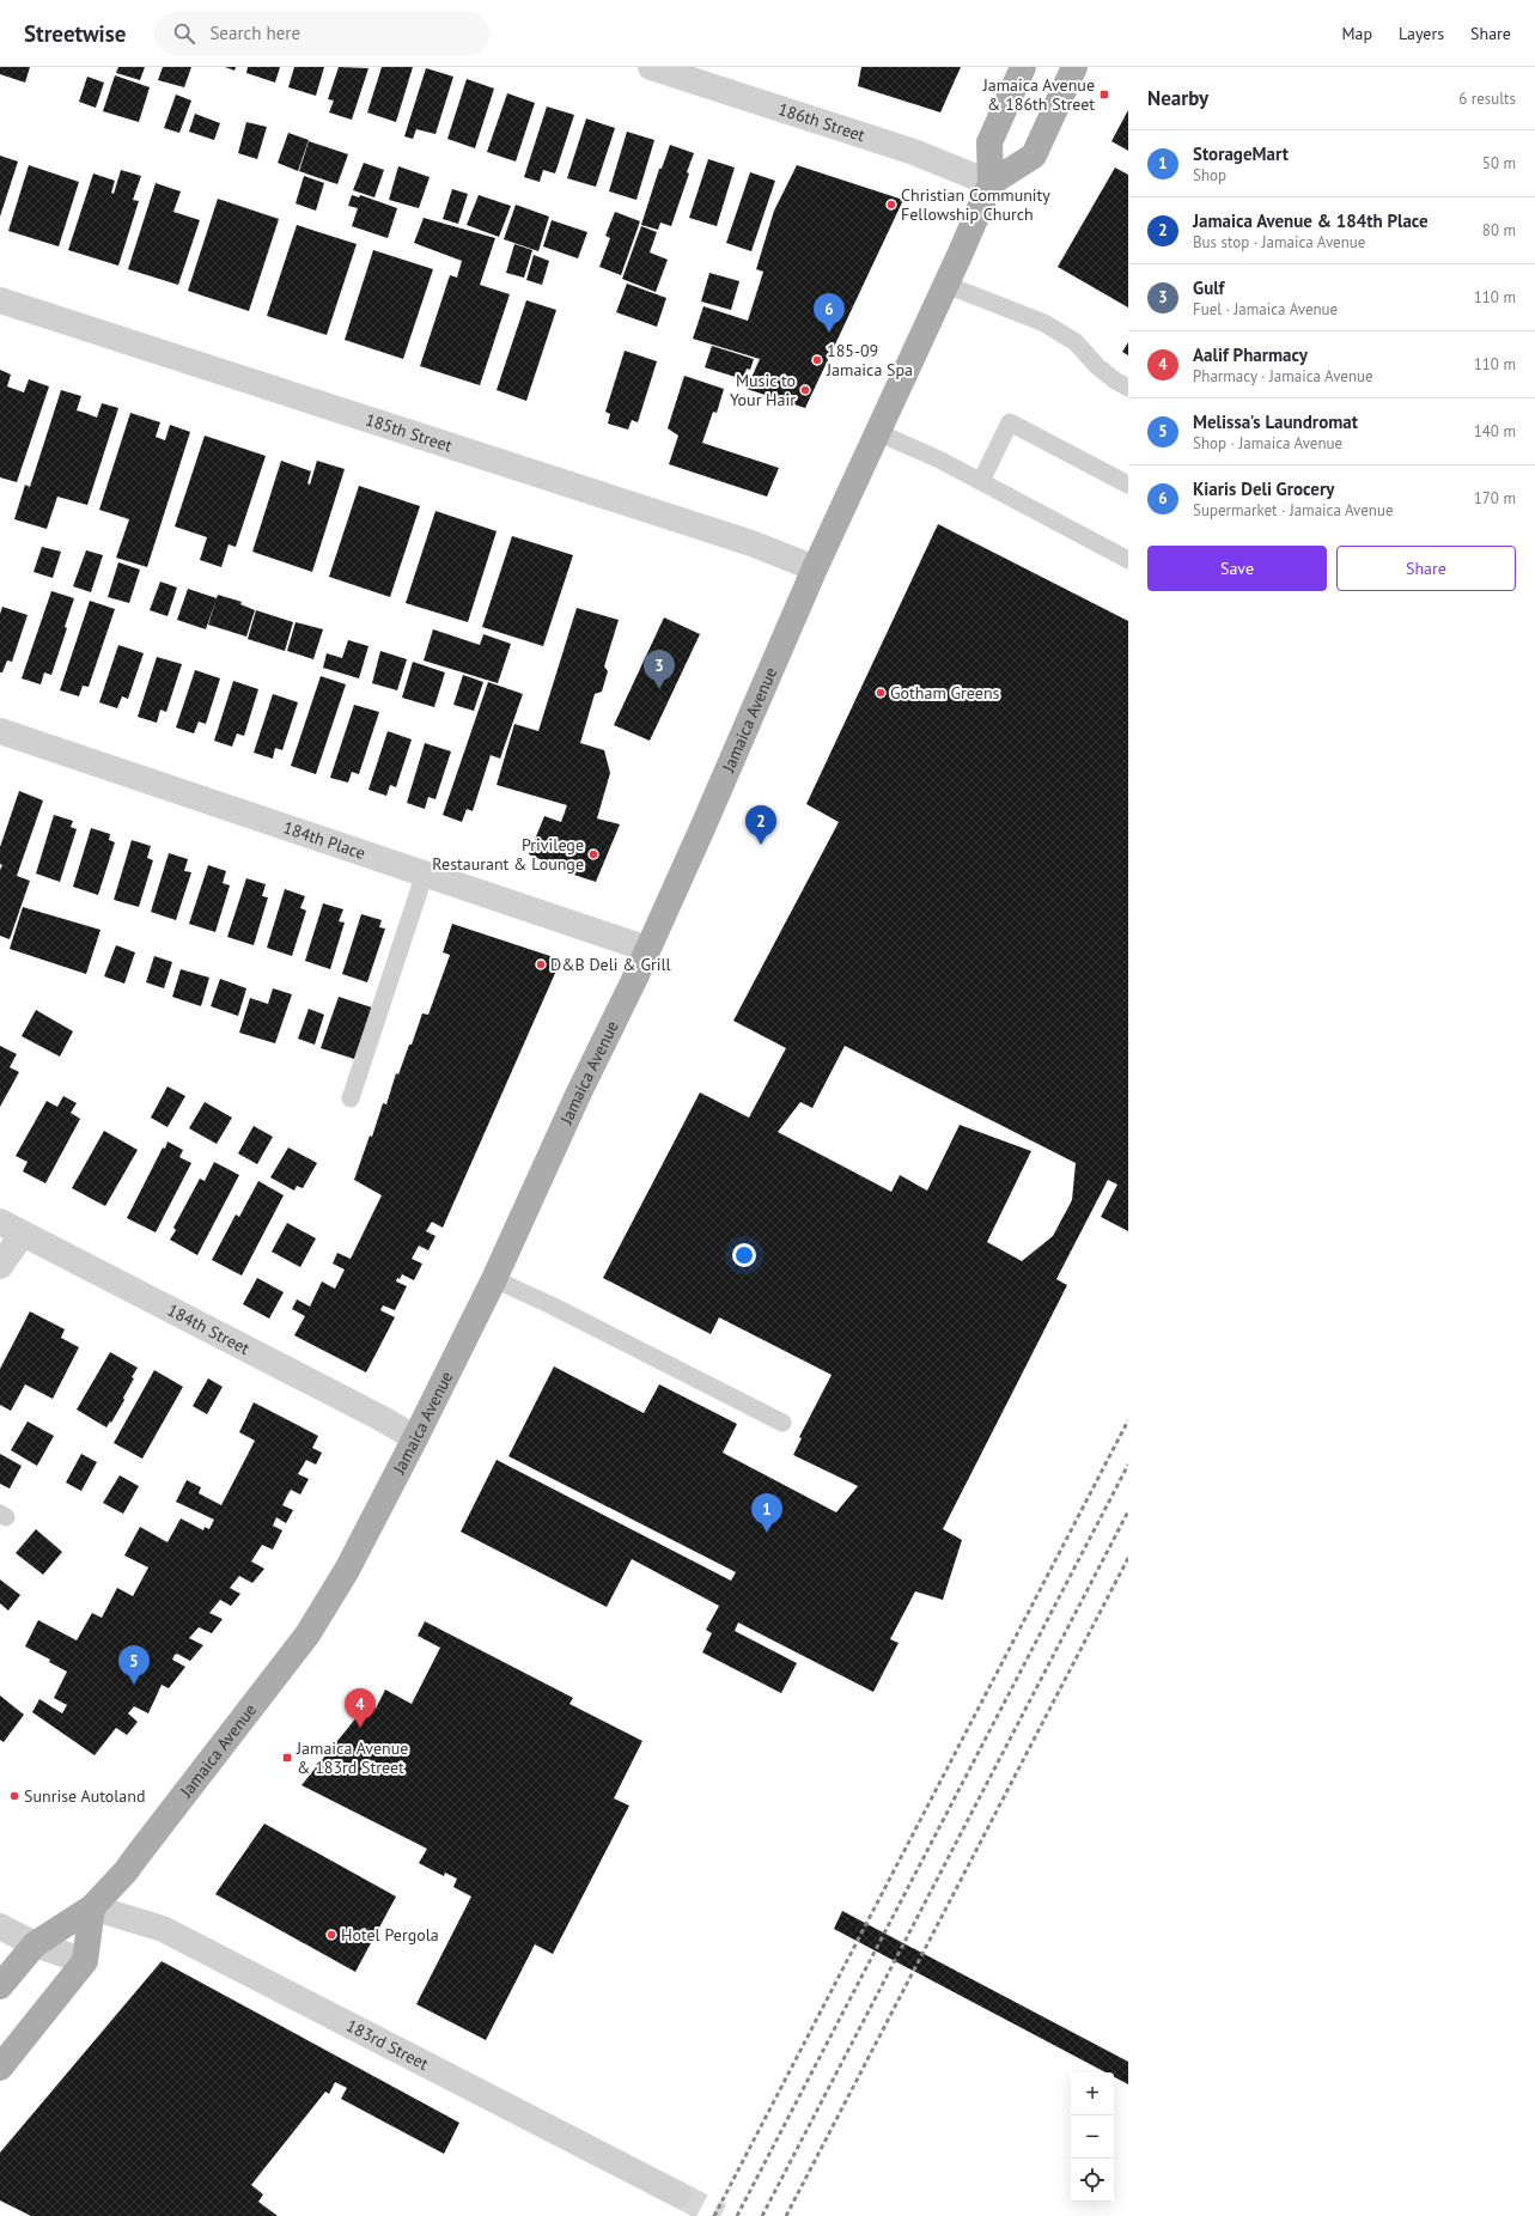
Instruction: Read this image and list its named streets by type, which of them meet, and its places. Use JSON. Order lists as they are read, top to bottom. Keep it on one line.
{"streets":{"main road":["Jamaica Avenue"],"street":["186th Street","185th Street","184th Place","184th Street","183rd Street"]},"crossings":[["186th Street","Jamaica Avenue"],["185th Street","Jamaica Avenue"],["Jamaica Avenue","184th Place"],["Jamaica Avenue","184th Street"],["Jamaica Avenue","183rd Street"]],"places":{"transit":["Jamaica Avenue & 186th Street","Jamaica Avenue & 183rd Street"],"other":["Christian Community Fellowship Church","185-09 Jamaica Spa","Music to Your Hair","Gotham Greens","Privilege Restaurant & Lounge","D&B Deli & Grill","Sunrise Autoland","Hotel Pergola"]},"page":{"header":"Streetwise","search":"Search here","nav":["Map","Layers","Share"],"heading":["Nearby","6 results"],"list":[{"mark":"1","name":"StorageMart","note":"Shop","value":"50 m"},{"mark":"2","name":"Jamaica Avenue & 184th Place","note":"Bus stop · Jamaica Avenue","value":"80 m"},{"mark":"3","name":"Gulf","note":"Fuel · Jamaica Avenue","value":"110 m"},{"mark":"4","name":"Aalif Pharmacy","note":"Pharmacy · Jamaica Avenue","value":"110 m"},{"mark":"5","name":"Melissa's Laundromat","note":"Shop · Jamaica Avenue","value":"140 m"},{"mark":"6","name":"Kiaris Deli Grocery","note":"Supermarket · Jamaica Avenue","value":"170 m"}],"pins":["6","3","2","1","5","4"],"buttons":["Save","Share"],"map_buttons":["+","−"]}}
